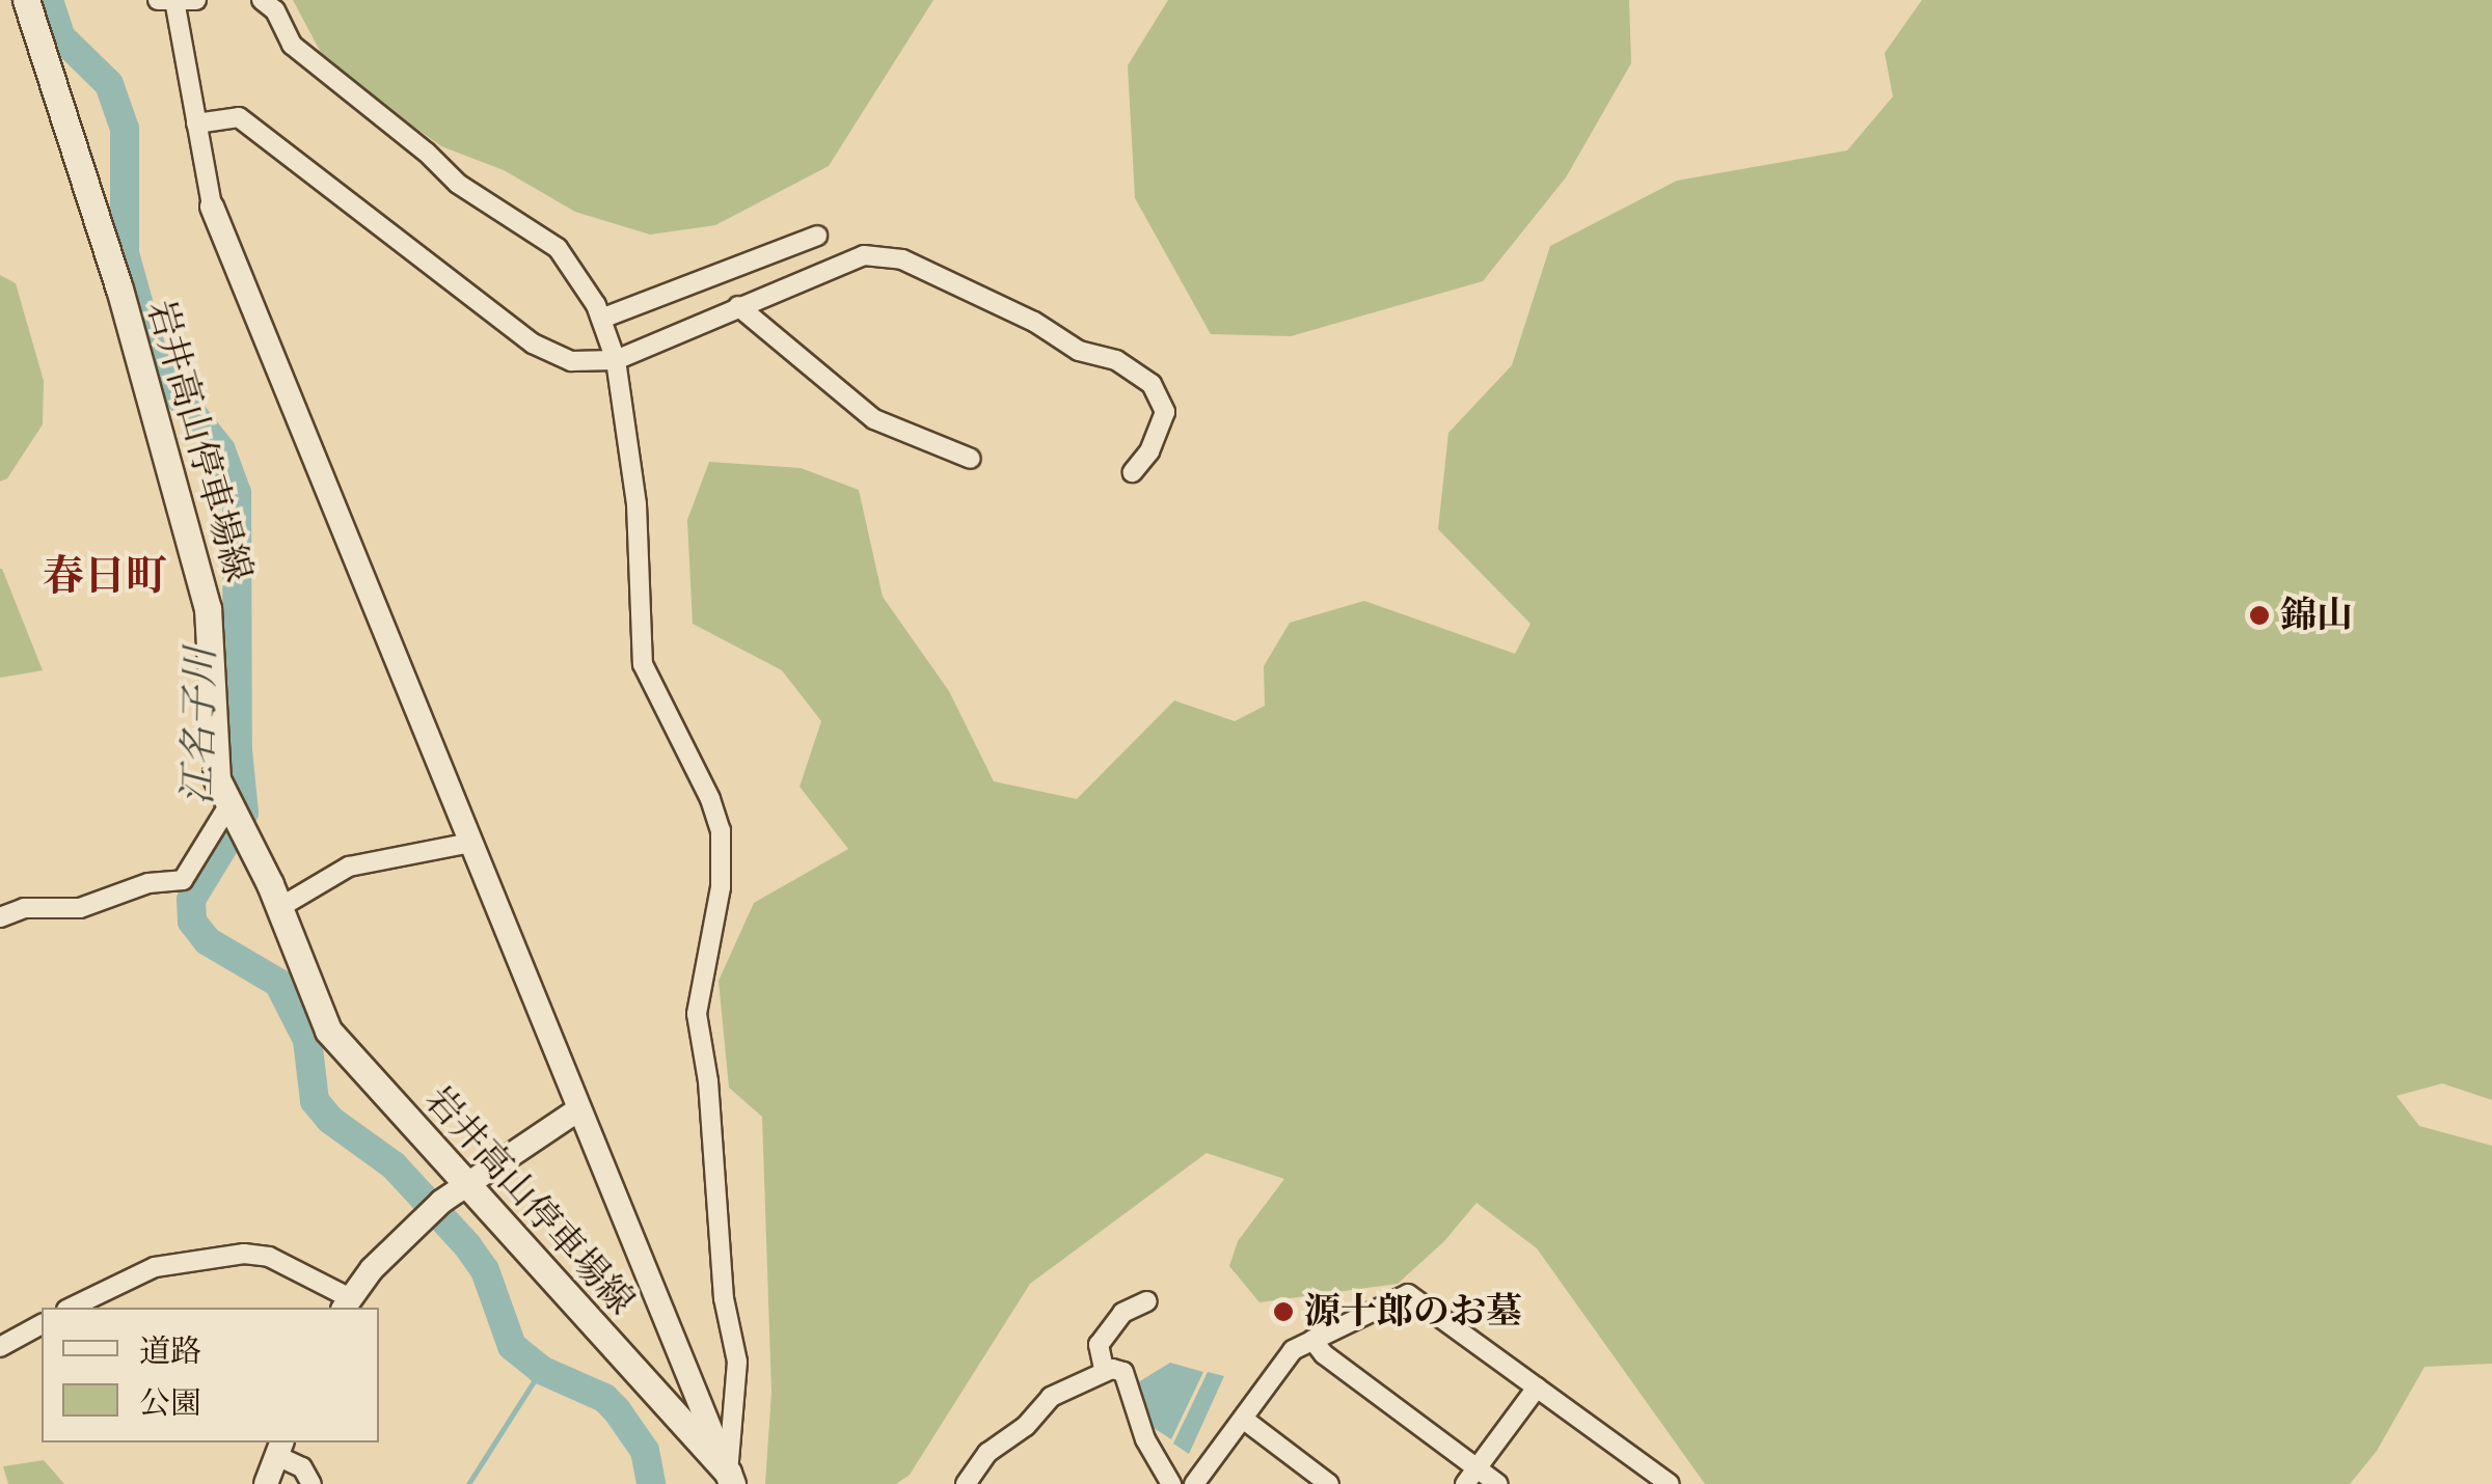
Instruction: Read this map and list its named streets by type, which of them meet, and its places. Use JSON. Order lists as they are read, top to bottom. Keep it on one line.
{"streets":{"main road":["岩井高山停車場線"]},"districts":["春日町"],"water":["江名子川"],"places":["錦山","源十郎のお墓"],"legend":["道路","公園"]}
